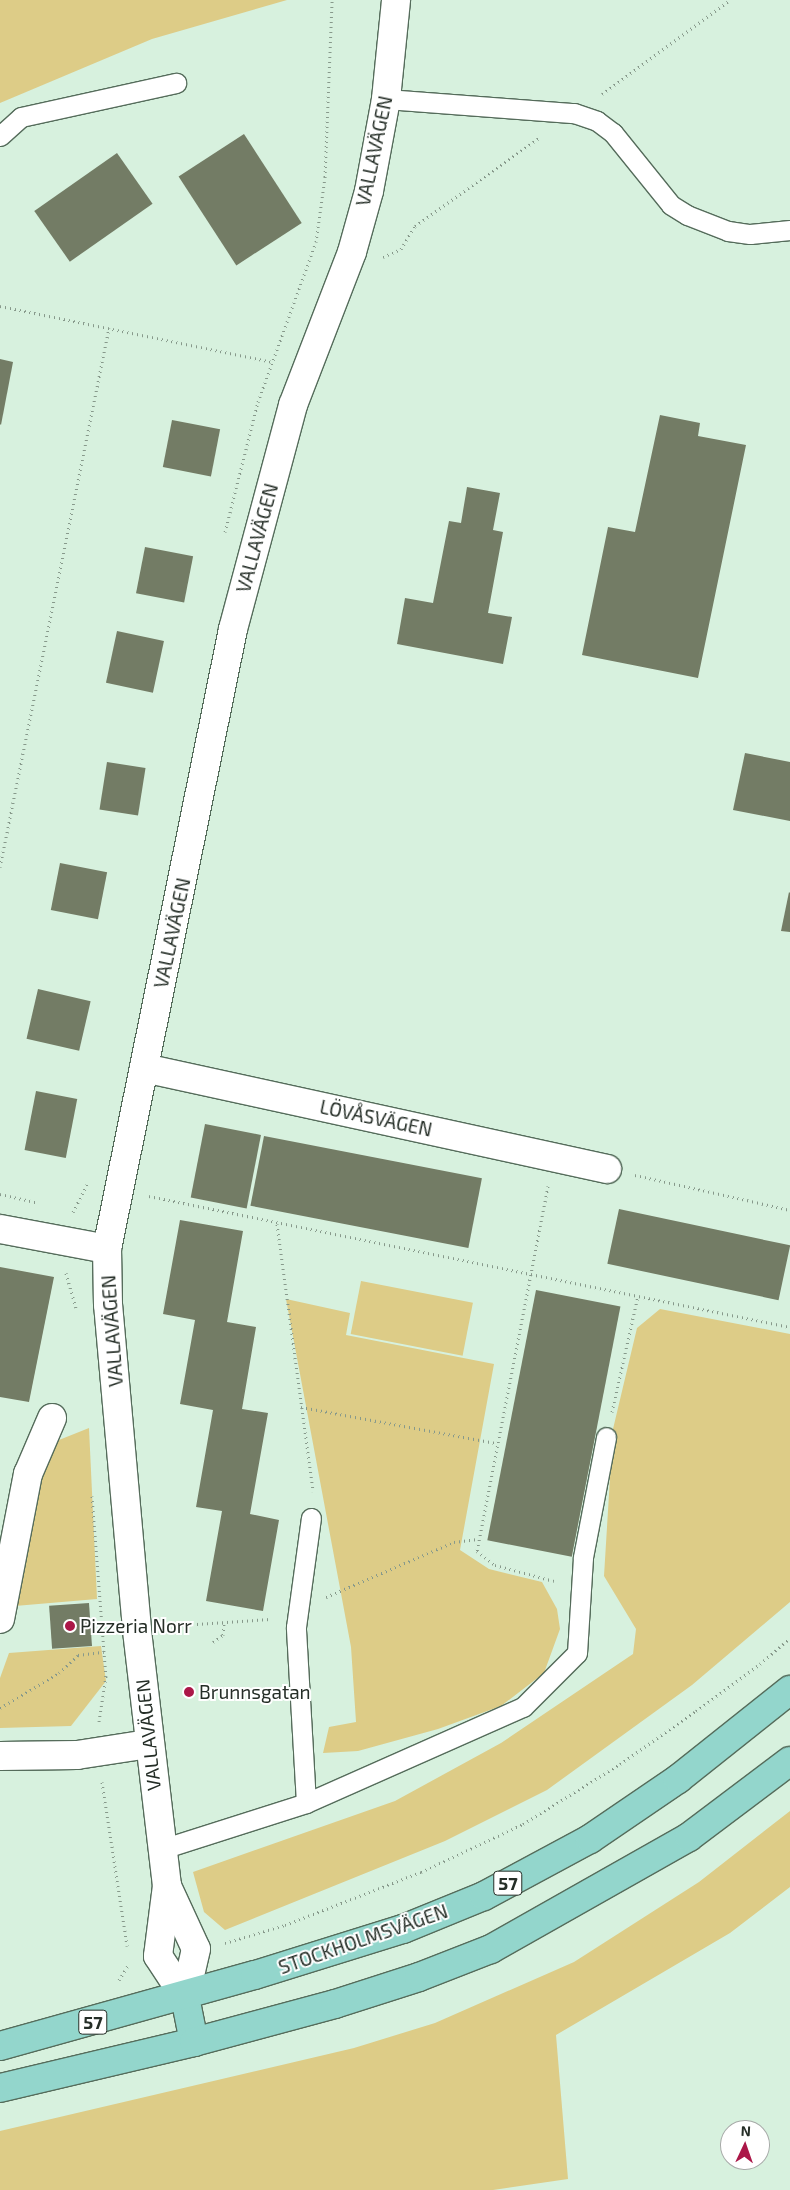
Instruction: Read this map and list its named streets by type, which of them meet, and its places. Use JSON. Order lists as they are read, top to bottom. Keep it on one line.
{"streets":{"main road":["57","STOCKHOLMSVÄGEN"],"street":["VALLAVÄGEN","LÖVÅSVÄGEN"]},"crossings":[["VALLAVÄGEN","LÖVÅSVÄGEN"],["VALLAVÄGEN","STOCKHOLMSVÄGEN"]],"places":["Pizzeria Norr","Brunnsgatan"],"north":"top"}
